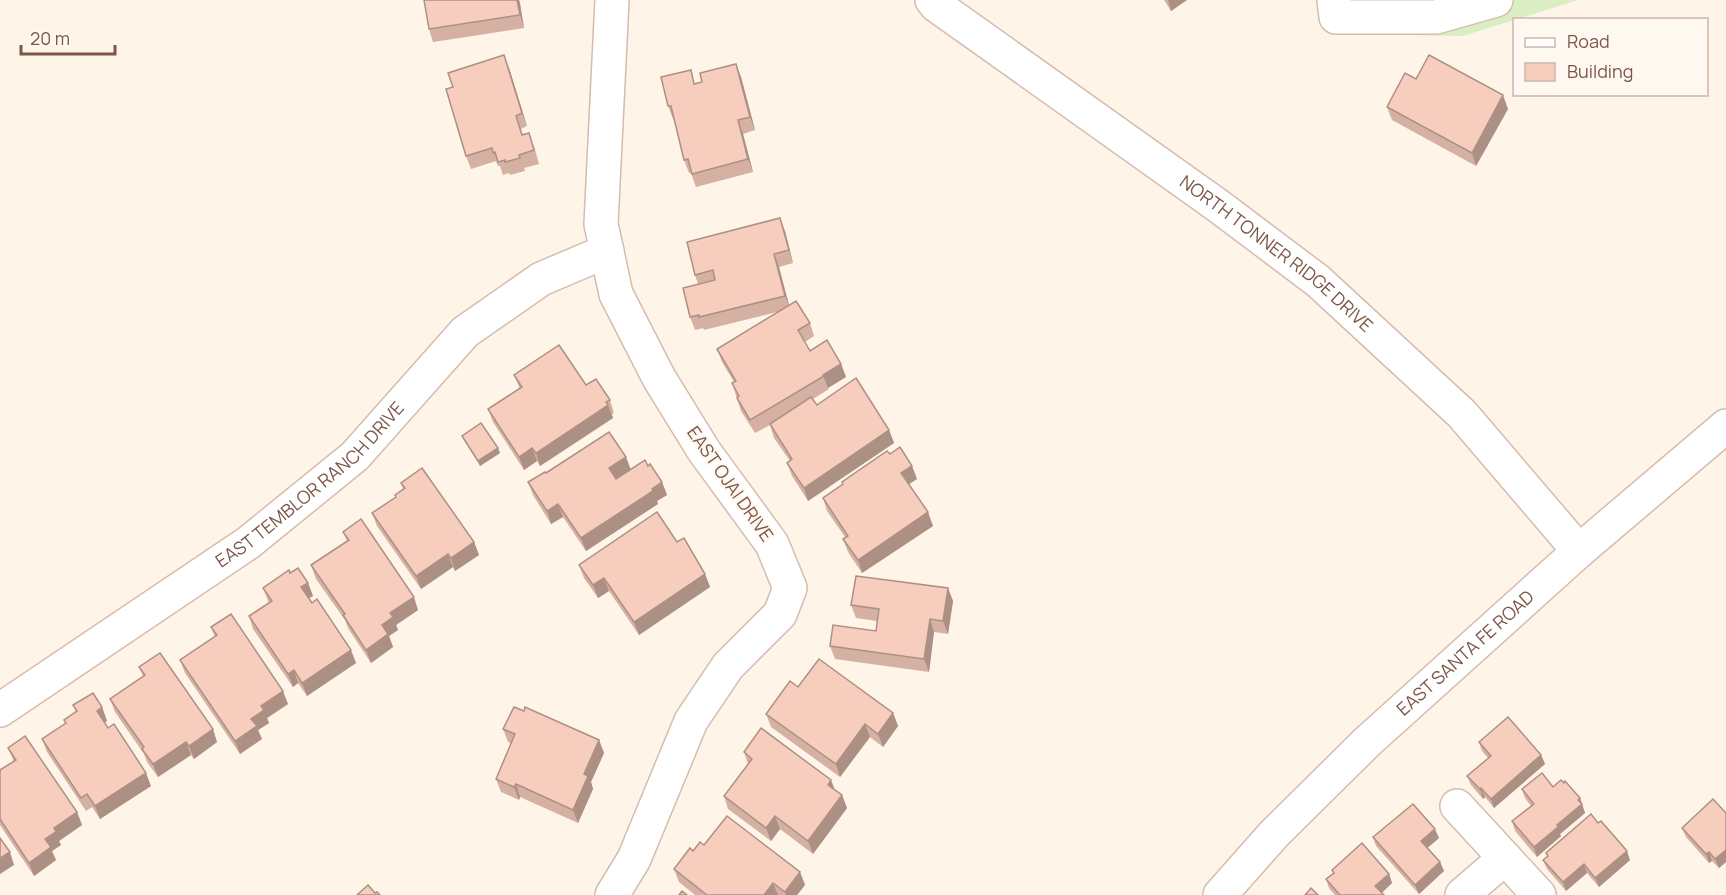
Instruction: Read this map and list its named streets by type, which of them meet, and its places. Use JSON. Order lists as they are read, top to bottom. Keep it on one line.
{"streets":{"street":["NORTH TONNER RIDGE DRIVE","EAST TEMBLOR RANCH DRIVE","EAST OJAI DRIVE","EAST SANTA FE ROAD"]},"crossings":[["NORTH TONNER RIDGE DRIVE","EAST SANTA FE ROAD"],["EAST TEMBLOR RANCH DRIVE","EAST OJAI DRIVE"]],"legend":["Road","Building"],"scale_bar":"20 m"}
